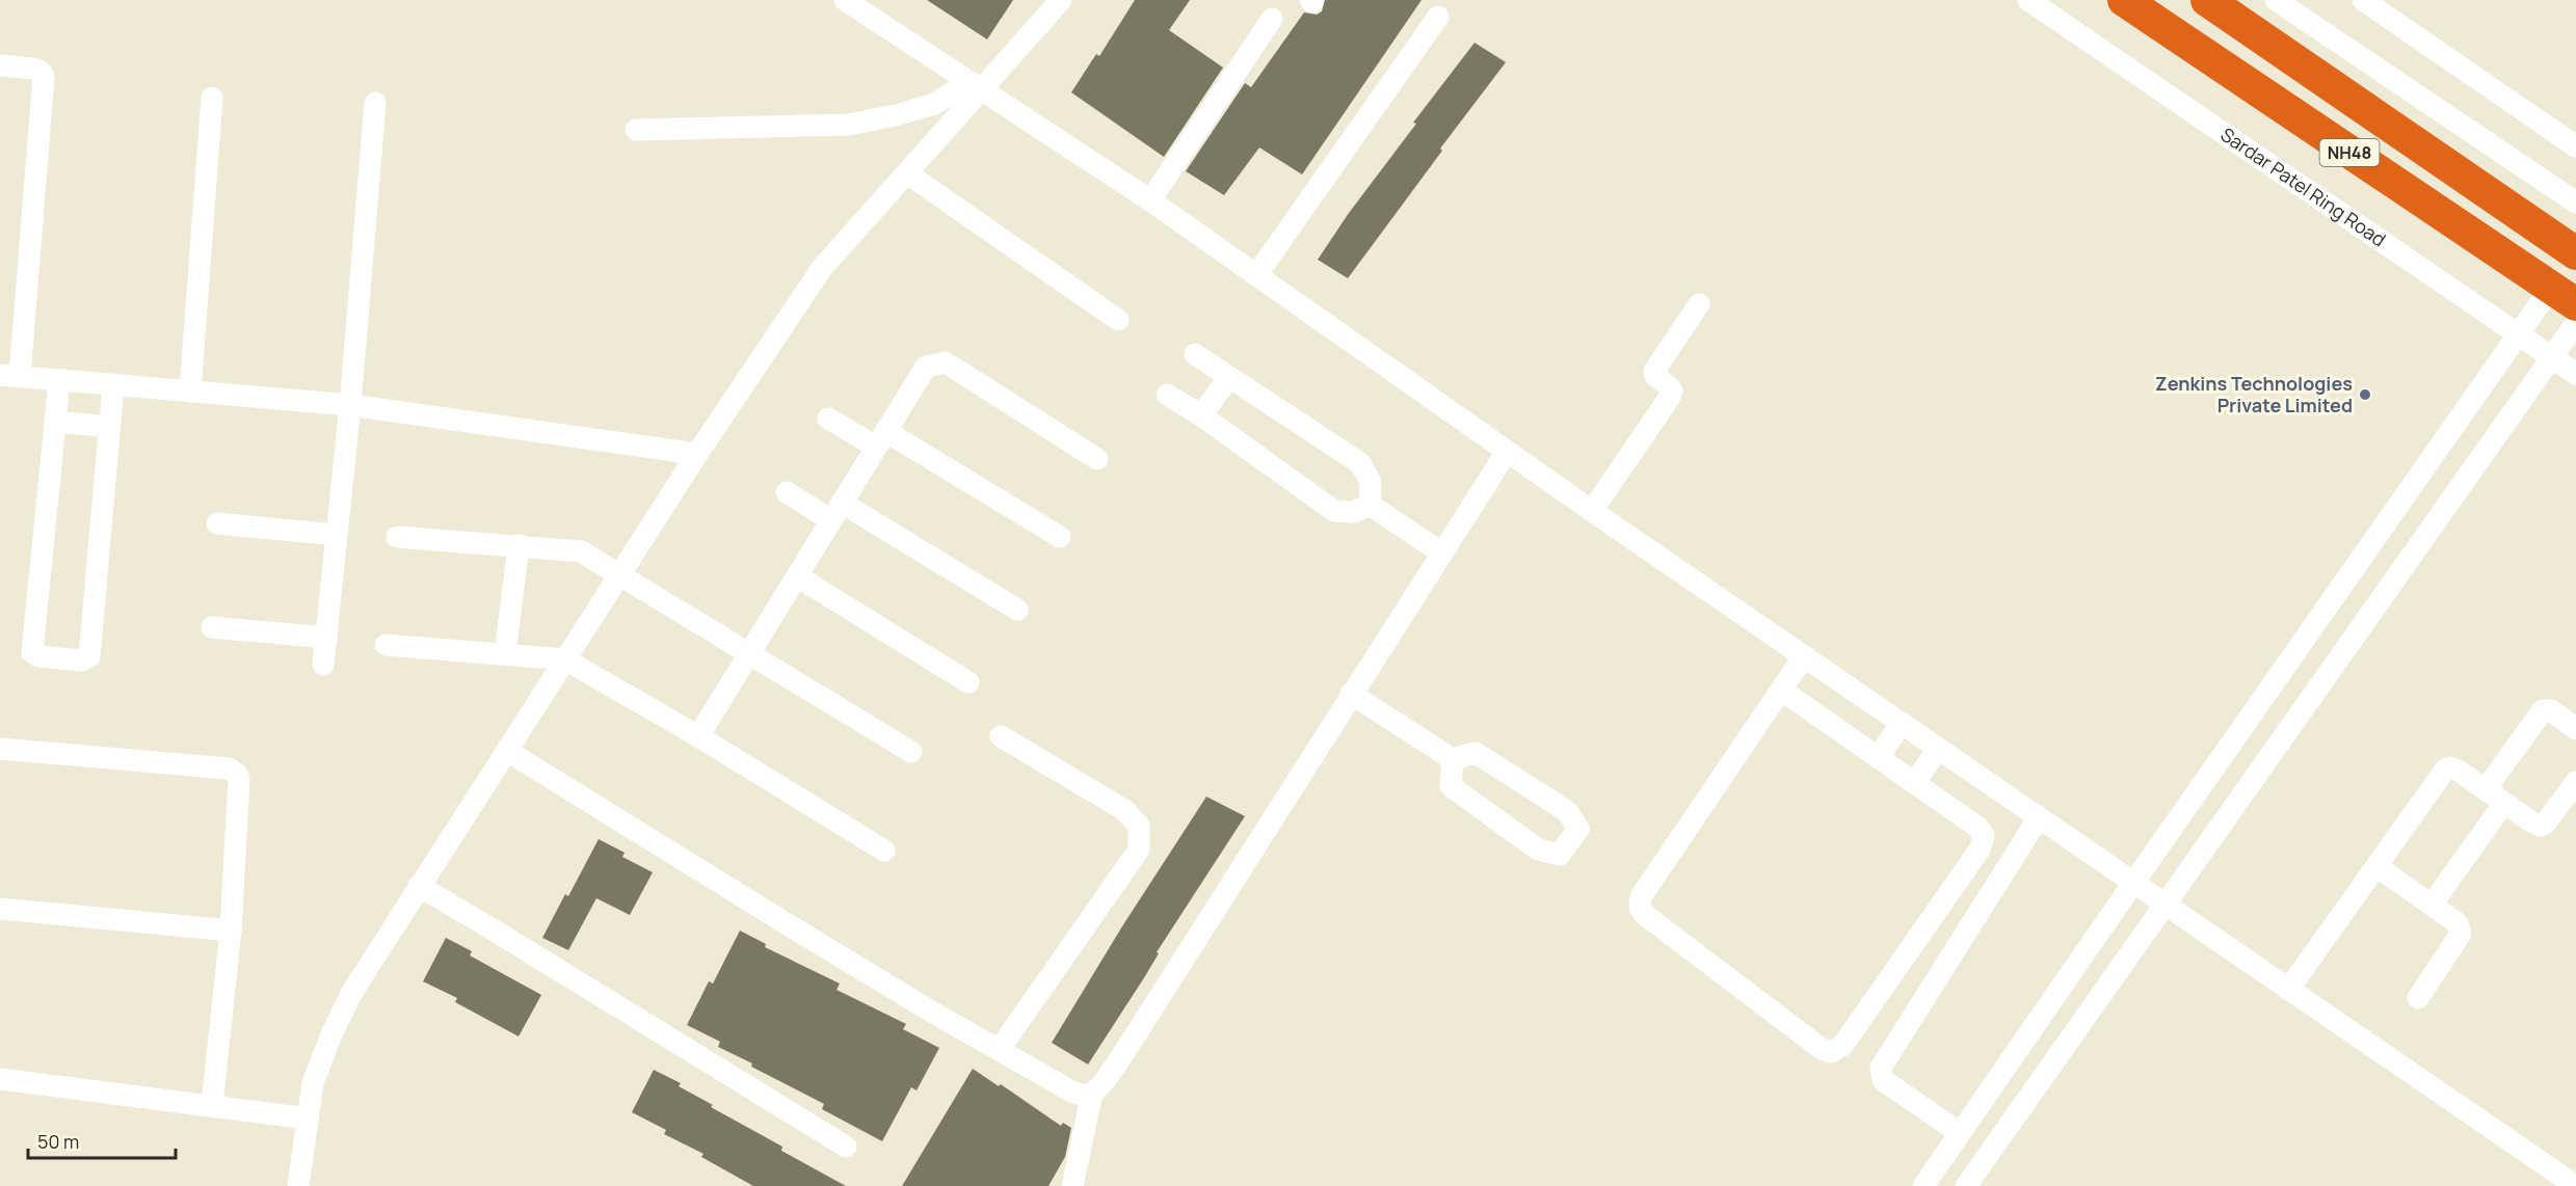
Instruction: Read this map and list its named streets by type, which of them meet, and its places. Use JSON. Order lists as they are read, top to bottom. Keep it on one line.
{"streets":{"highway":["NH48"],"street":["Sardar Patel Ring Road"]},"places":["Zenkins Technologies Private Limited"],"scale_bar":"50 m"}
